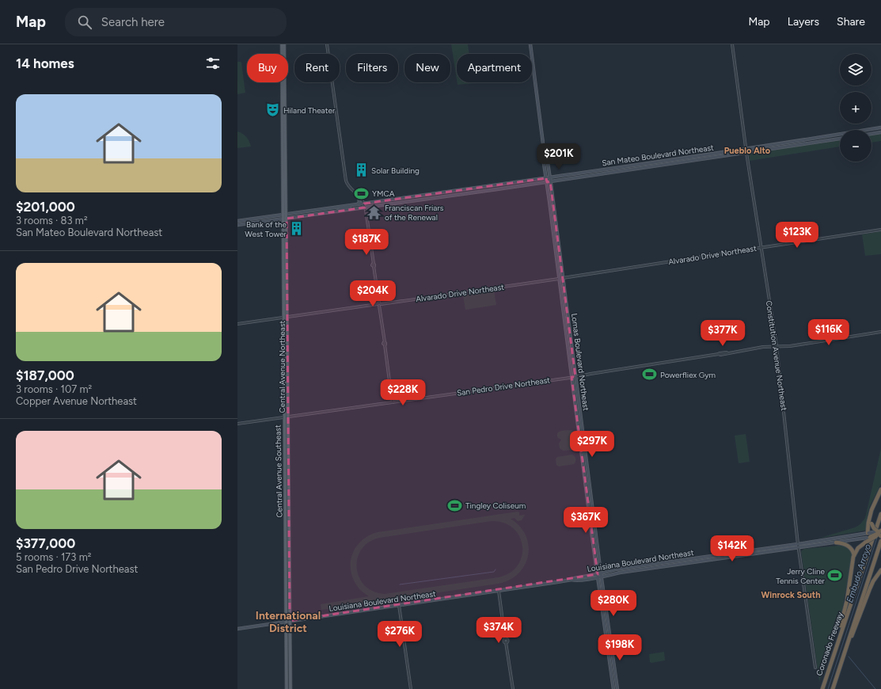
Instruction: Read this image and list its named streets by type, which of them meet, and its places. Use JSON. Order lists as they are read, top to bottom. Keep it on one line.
{"streets":{"highway":["Coronado Freeway"],"main road":["San Mateo Boulevard Northeast","Lomas Boulevard Northeast","Central Avenue Northeast","Central Avenue Southeast","Louisiana Boulevard Northeast"],"street":["Alvarado Drive Northeast","Constitution Avenue Northeast","San Pedro Drive Northeast"]},"crossings":[["San Mateo Boulevard Northeast","Constitution Avenue Northeast"],["San Mateo Boulevard Northeast","Lomas Boulevard Northeast"],["San Mateo Boulevard Northeast","Central Avenue Northeast"],["San Mateo Boulevard Northeast","Central Avenue Southeast"],["Alvarado Drive Northeast","Constitution Avenue Northeast"],["Alvarado Drive Northeast","Lomas Boulevard Northeast"],["Alvarado Drive Northeast","Central Avenue Northeast"],["Alvarado Drive Northeast","Central Avenue Southeast"],["Constitution Avenue Northeast","San Pedro Drive Northeast"],["Constitution Avenue Northeast","Louisiana Boulevard Northeast"],["Lomas Boulevard Northeast","San Pedro Drive Northeast"],["Lomas Boulevard Northeast","Louisiana Boulevard Northeast"],["Central Avenue Northeast","San Pedro Drive Northeast"],["Central Avenue Northeast","Central Avenue Southeast"],["Central Avenue Northeast","Louisiana Boulevard Northeast"],["San Pedro Drive Northeast","Central Avenue Southeast"],["Central Avenue Southeast","Louisiana Boulevard Northeast"]],"districts":["Pueblo Alto","Winrock South","International District"],"water":["Embudo Arroyo"],"places":{"theatre":["Hiland Theater"],"building":["Solar Building","Bank of the West Tower"],"sports":["YMCA","Powerfliex Gym","Tingley Coliseum","Jerry Cline Tennis Center"],"temple":["Franciscan Friars of the Renewal"]},"page":{"header":"Map","search":"Search here","nav":["Map","Layers","Share"],"heading":"14 homes","map_buttons":["+","−"],"chip":["Buy","Rent","Filters","New","Apartment"],"list":[{"name":"$201,000","note":"3 rooms · 83 m² · San Mateo Boulevard Northeast"},{"name":"$187,000","note":"3 rooms · 107 m² · Copper Avenue Northeast"},{"name":"$377,000","note":"5 rooms · 173 m² · San Pedro Drive Northeast"}],"price":["$201K","$123K","$187K","$204K","$116K","$377K","$228K","$297K","$367K","$142K","$280K","$374K","$276K","$198K"]}}
